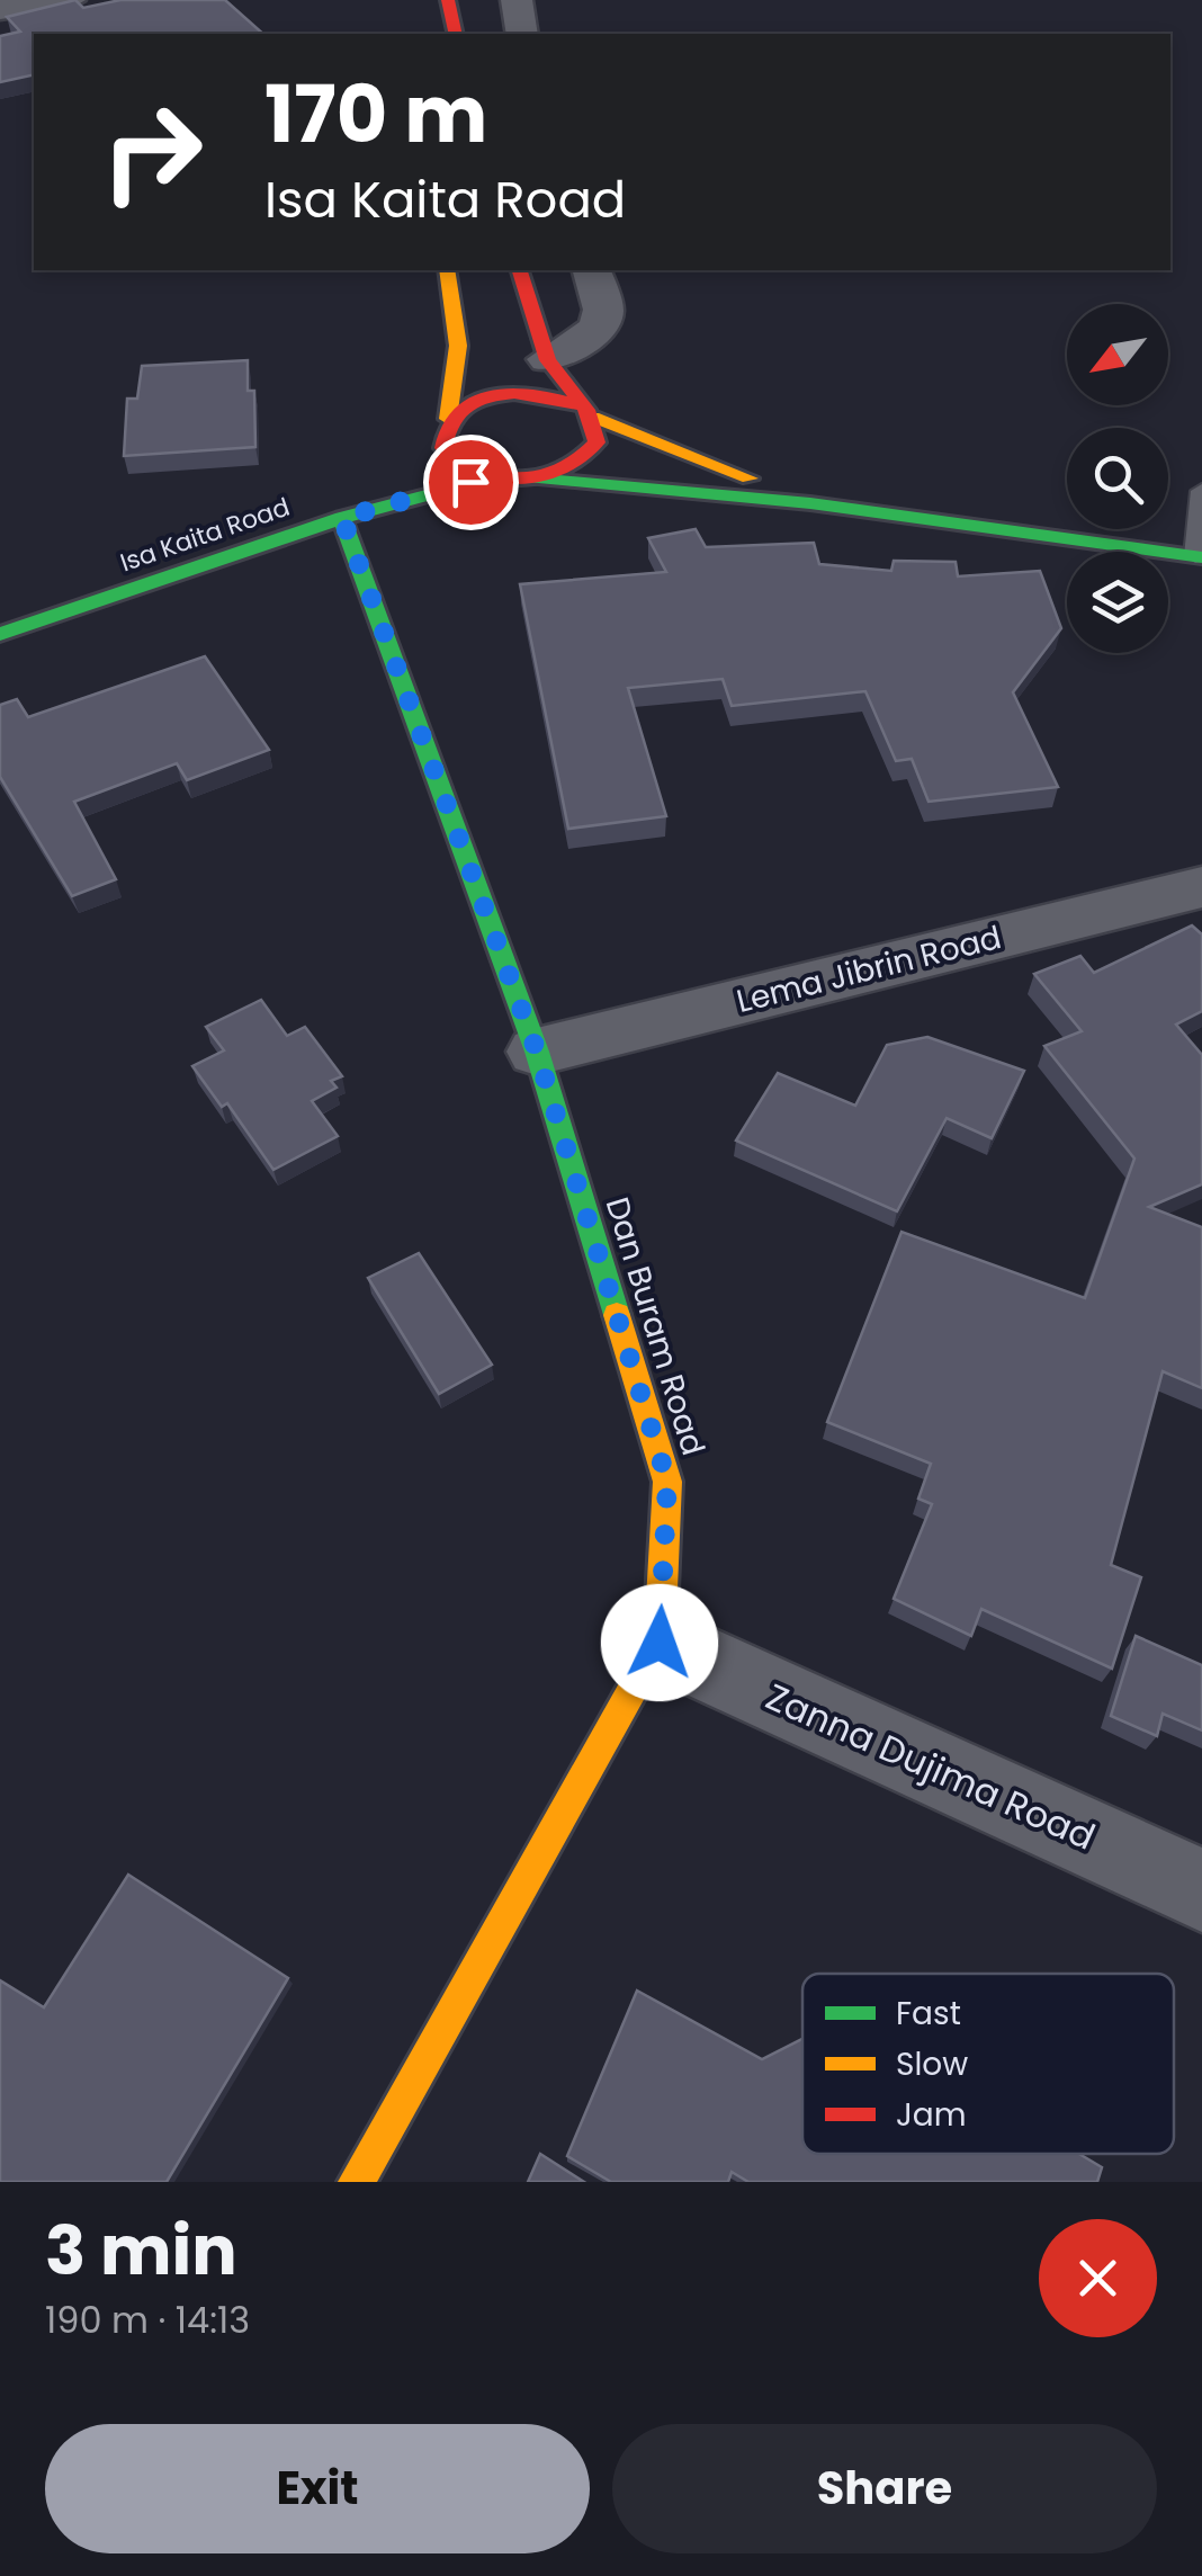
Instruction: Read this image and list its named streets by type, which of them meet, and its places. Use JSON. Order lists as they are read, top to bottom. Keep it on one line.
{"streets":{"street":["Isa Kaita Road","Lema Jibrin Road","Dan Buram Road","Zanna Dujima Road"]},"crossings":[["Isa Kaita Road","Dan Buram Road"],["Lema Jibrin Road","Dan Buram Road"],["Dan Buram Road","Zanna Dujima Road"]],"legend":["Fast","Slow","Jam"],"north":"bottom left","page":{"turn":["170 m","Isa Kaita Road"],"heading":["3 min","190 m · 14:13"],"buttons":["Exit","Share"]}}
